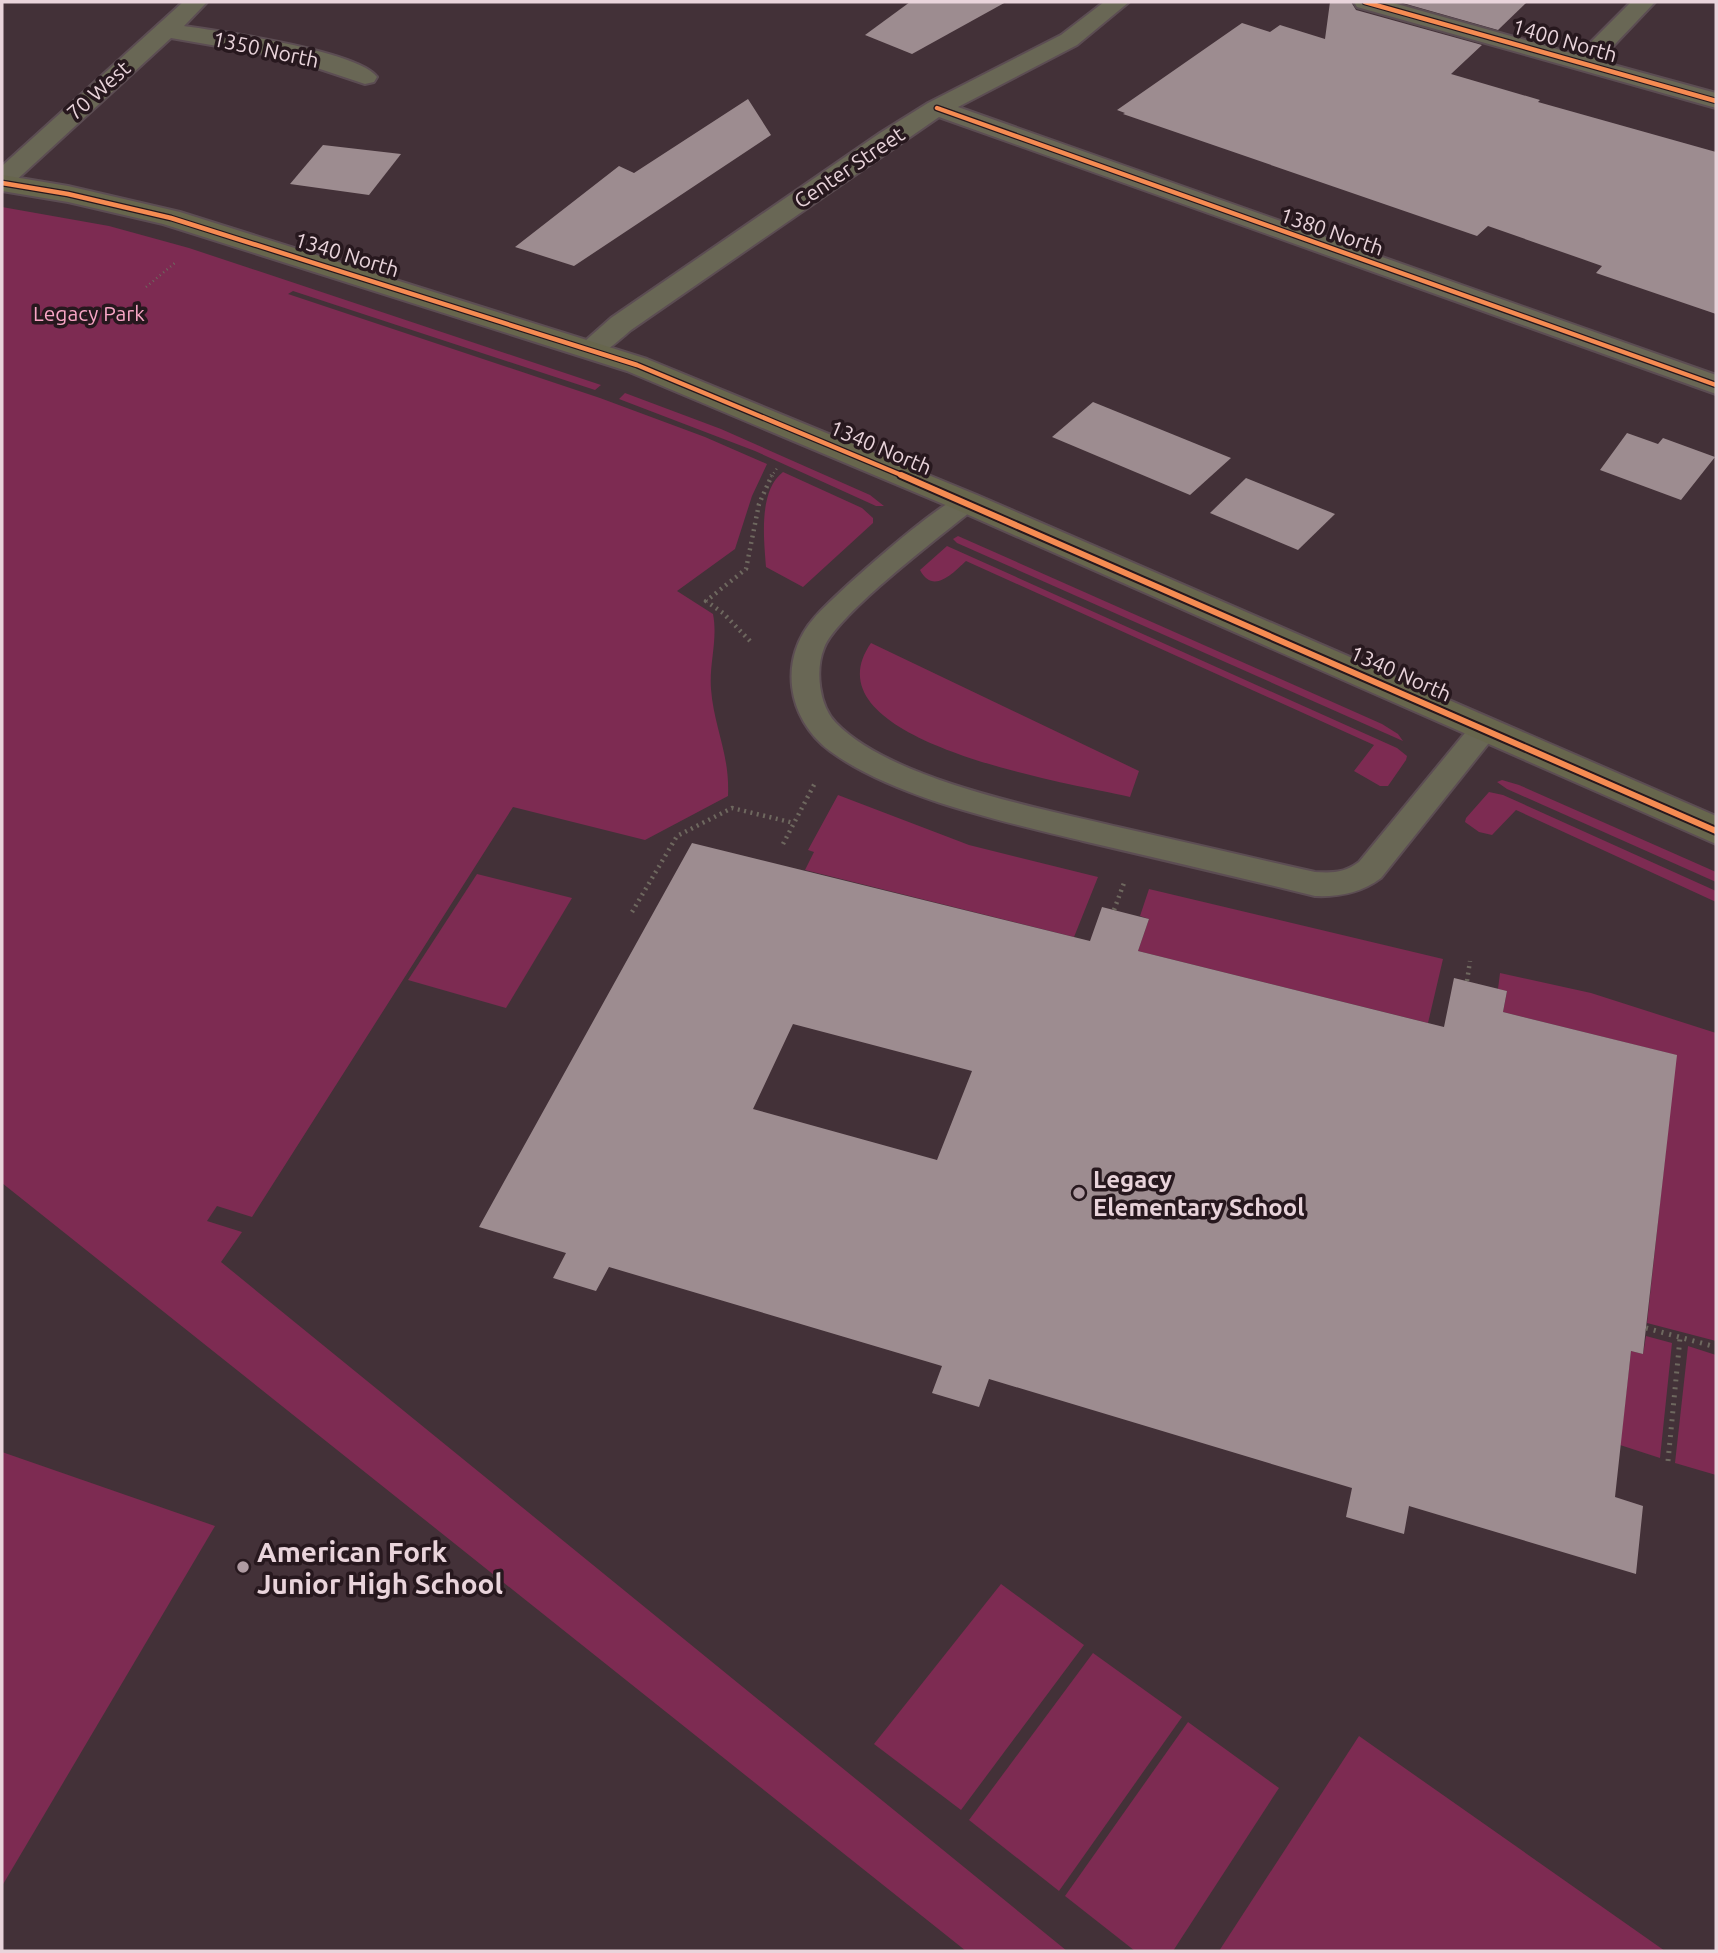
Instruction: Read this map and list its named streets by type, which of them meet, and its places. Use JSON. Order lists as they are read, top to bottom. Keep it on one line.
{"streets":{"street":["1400 North","1350 North","70 West","Center Street","1380 North","1340 North"]},"crossings":[["1350 North","70 West"],["70 West","1340 North"],["Center Street","1380 North"],["Center Street","1340 North"]],"parks":["Legacy Park"],"places":["Legacy Elementary School","American Fork Junior High School"]}
